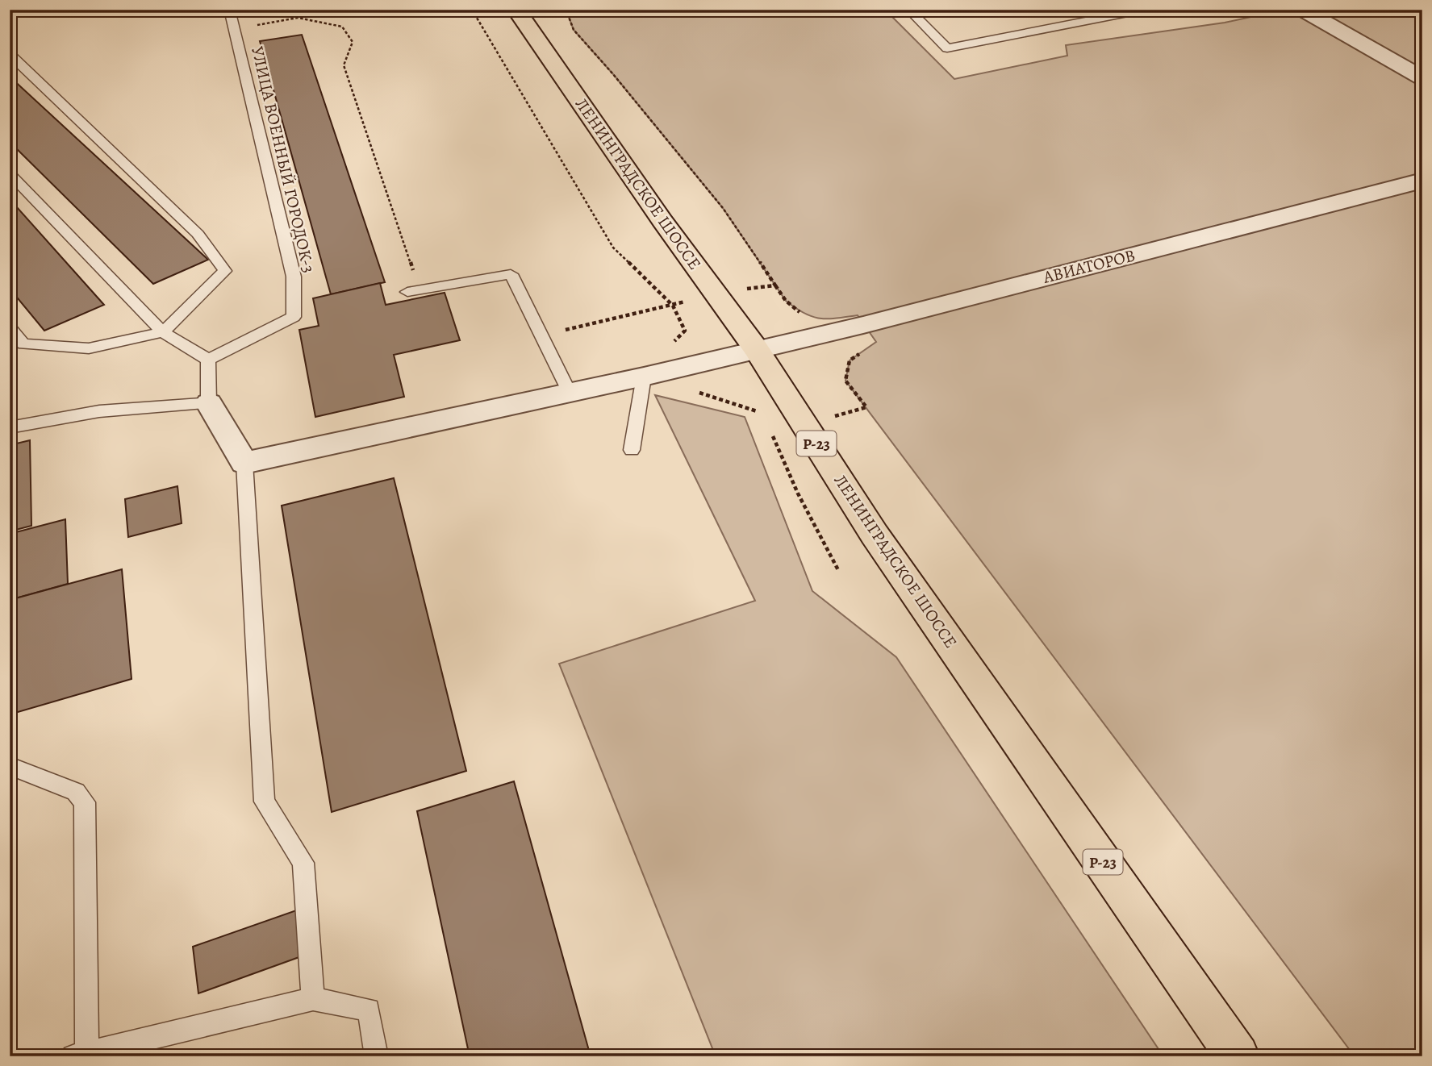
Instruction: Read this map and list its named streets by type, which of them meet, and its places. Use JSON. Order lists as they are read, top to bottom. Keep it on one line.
{"streets":{"highway":["ЛЕНИНГРАДСКОЕ ШОССЕ","Р-23"],"street":["АВИАТОРОВ"],"lane":["УЛИЦА ВОЕННЫЙ ГОРОДОК-3"]},"crossings":[["ЛЕНИНГРАДСКОЕ ШОССЕ","АВИАТОРОВ"]]}
